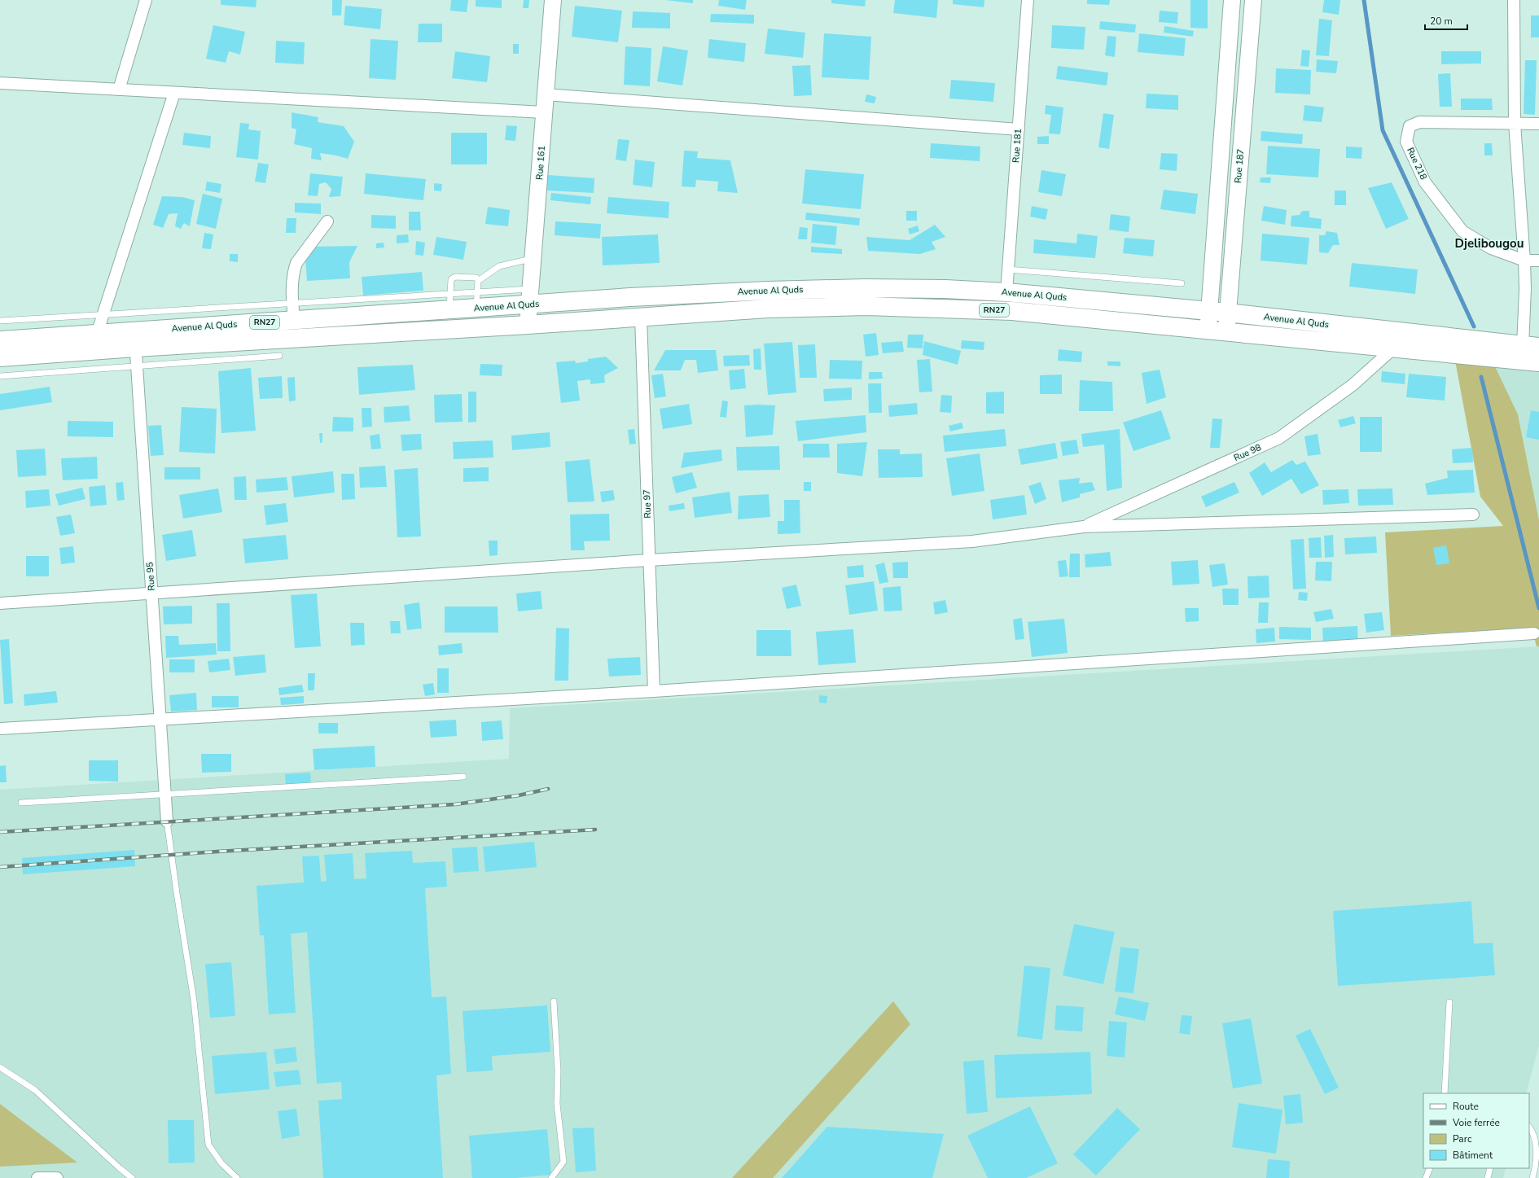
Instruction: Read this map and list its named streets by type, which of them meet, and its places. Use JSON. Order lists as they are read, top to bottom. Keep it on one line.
{"streets":{"main road":["Avenue Al Quds","RN27"],"street":["Rue 181","Rue 161","Rue 218","Rue 187","Rue 98","Rue 97","Rue 95"]},"crossings":[["Rue 181","Avenue Al Quds"],["Rue 161","Avenue Al Quds"],["Rue 187","Avenue Al Quds"],["Avenue Al Quds","Rue 98"],["Avenue Al Quds","Rue 97"],["Avenue Al Quds","Rue 95"]],"districts":["Djelibougou"],"legend":["Route","Voie ferrée","Parc","Bâtiment"],"scale_bar":"20 m"}
